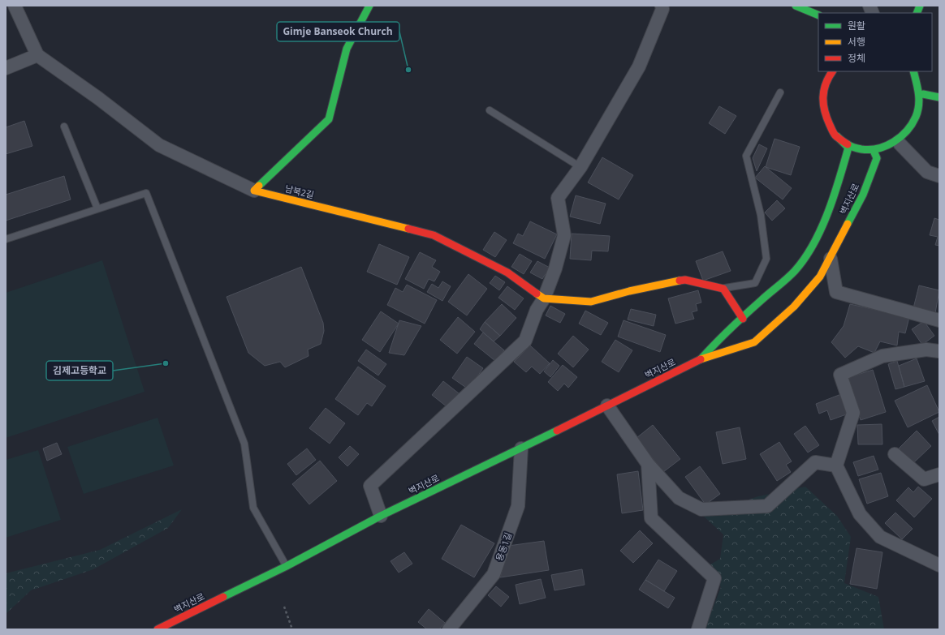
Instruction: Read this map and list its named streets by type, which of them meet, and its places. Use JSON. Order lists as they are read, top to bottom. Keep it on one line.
{"streets":{"street":["남북2길","벽지산로","용동1길"]},"crossings":[["벽지산로","용동1길"]],"places":["Gimje Banseok Church","김제고등학교"],"legend":["원활","서행","정체"]}
